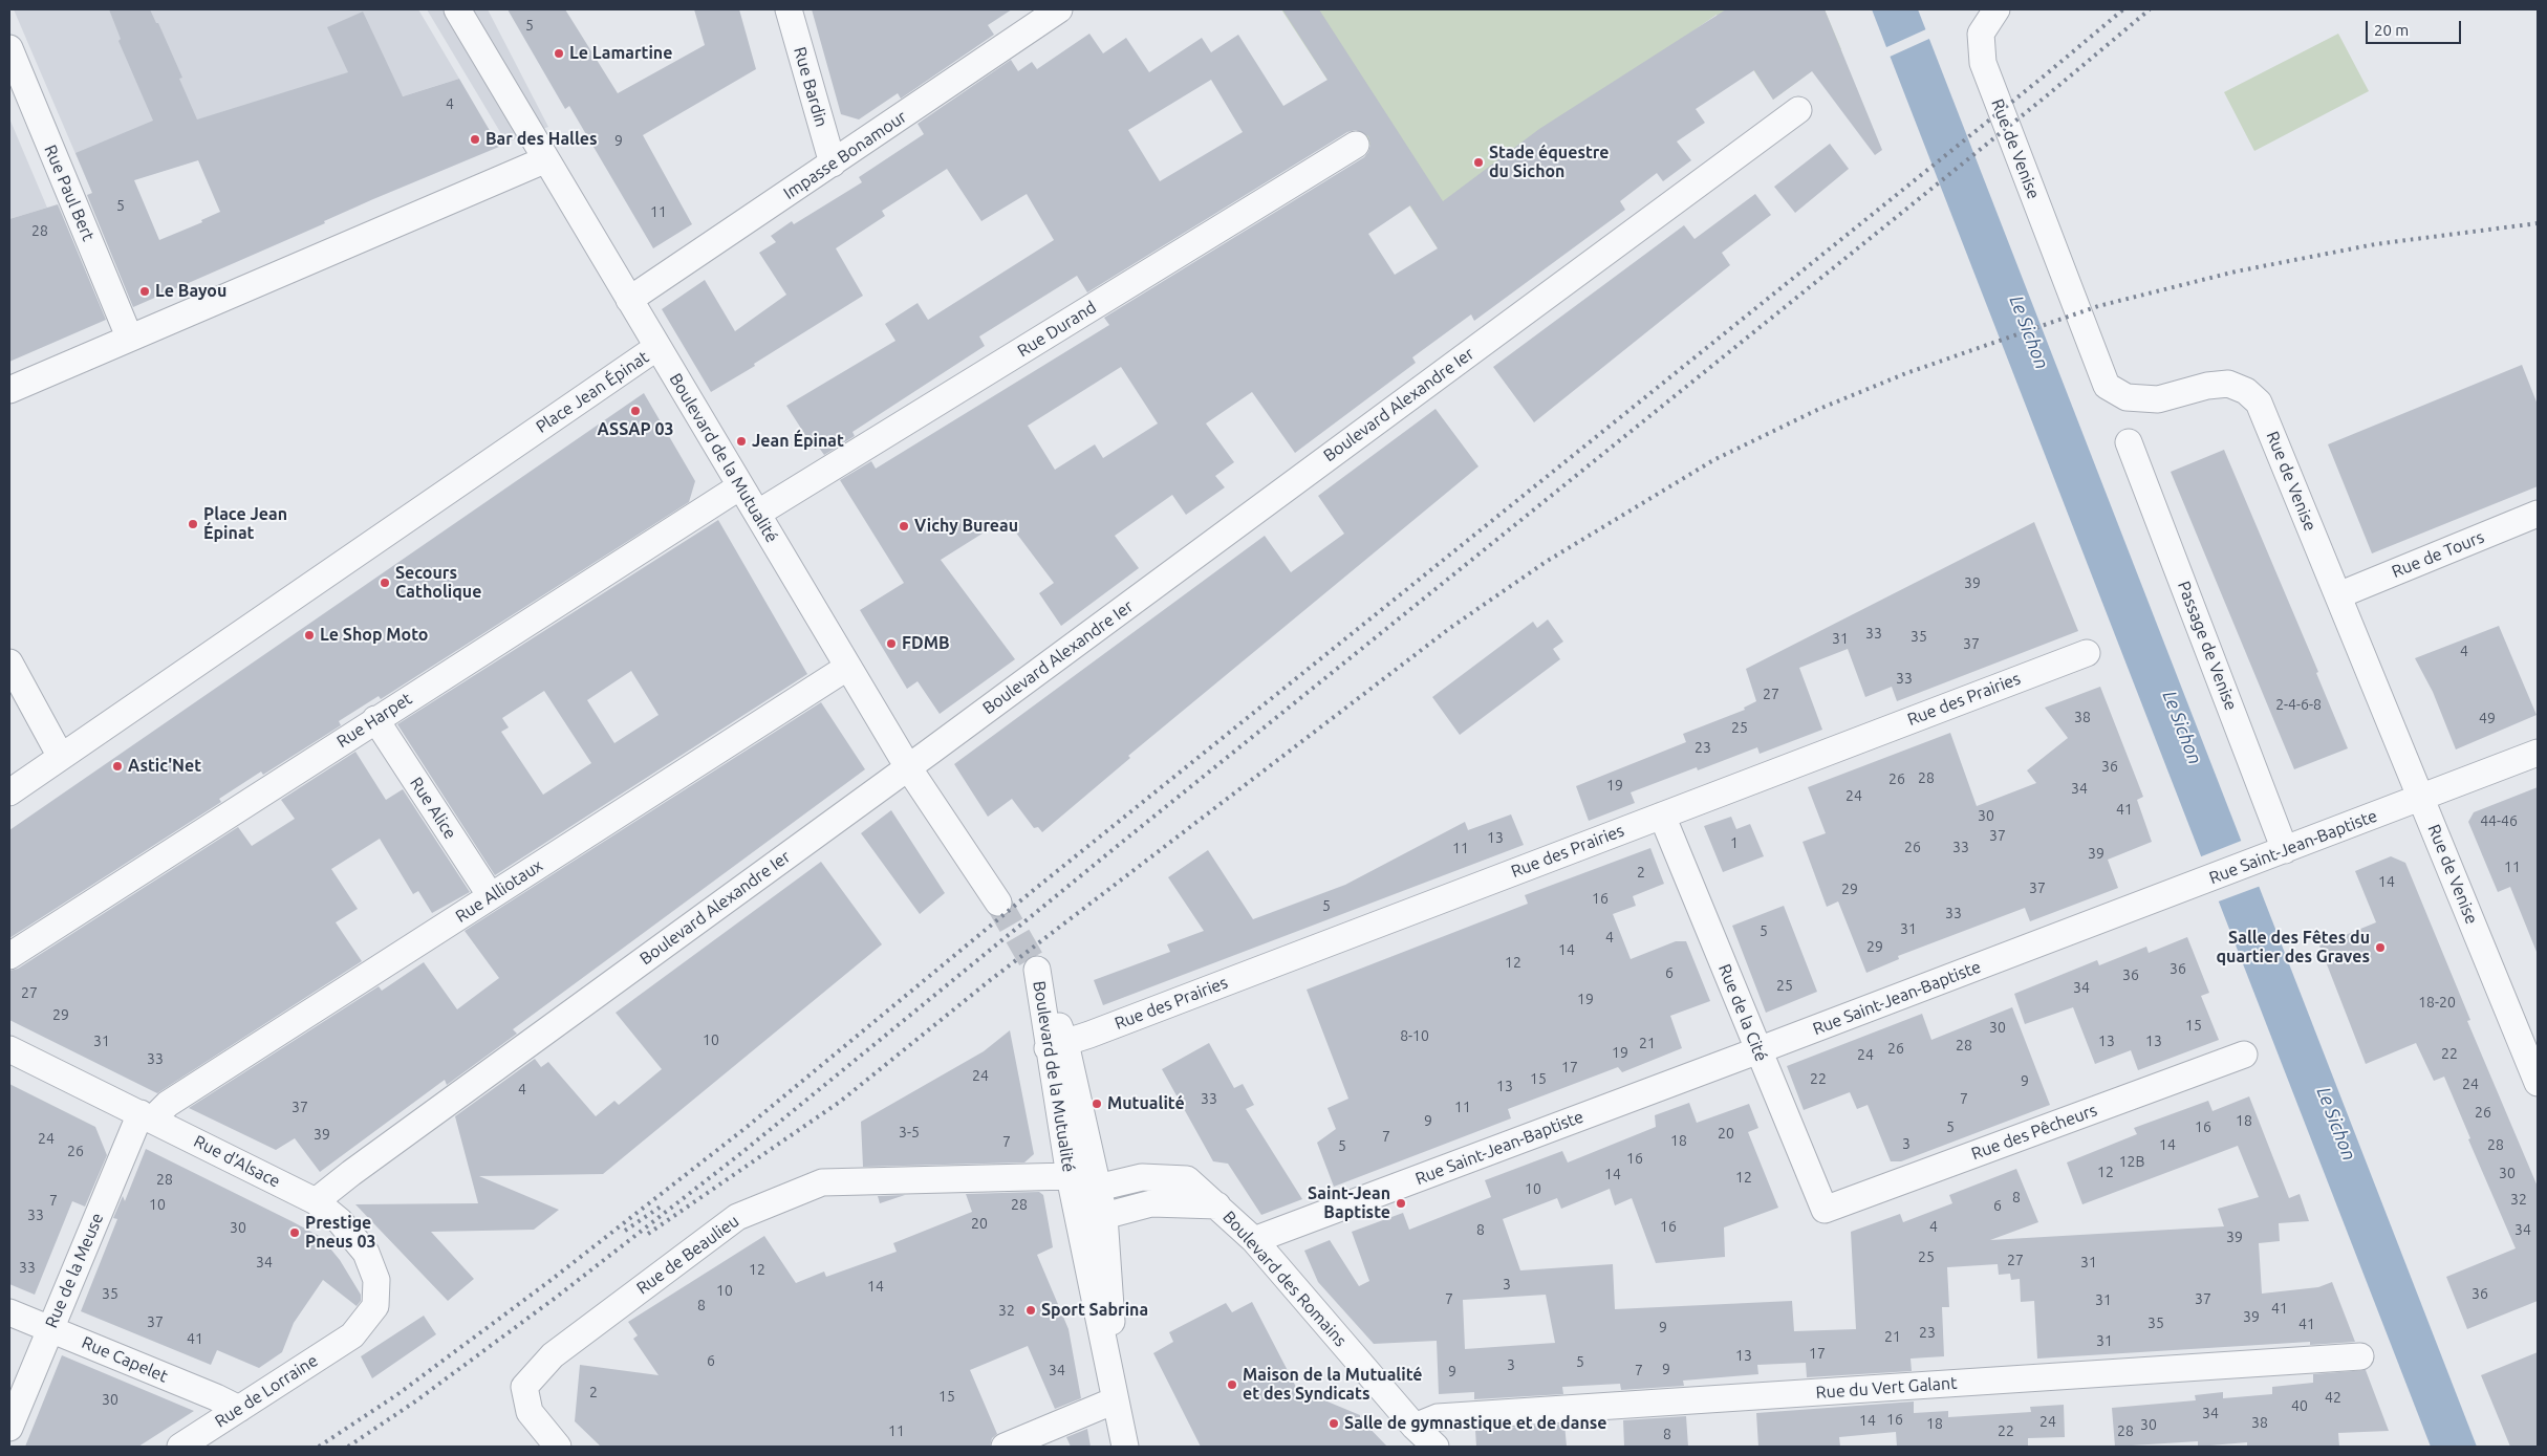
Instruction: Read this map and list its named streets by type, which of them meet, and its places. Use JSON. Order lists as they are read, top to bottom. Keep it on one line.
{"streets":{"street":["Rue Bardin","Rue de Venise","Impasse Bonamour","Rue Paul Bert","Rue Durand","Place Jean Épinat","Boulevard Alexandre Ier","Boulevard de la Mutualité","Rue de Tours","Passage de Venise","Rue des Prairies","Rue Harpet","Rue Alice","Rue Saint-Jean-Baptiste","Rue Alliotaux","Rue de la Cité","Rue des Pêcheurs","Rue d'Alsace","Rue de Beaulieu","Rue de la Meuse","Boulevard des Romains","Rue Capelet","Rue du Vert Galant","Rue de Lorraine"]},"crossings":[["Rue Bardin","Impasse Bonamour"],["Rue de Venise","Rue de Tours"],["Rue de Venise","Rue Saint-Jean-Baptiste"],["Impasse Bonamour","Boulevard de la Mutualité"],["Rue Durand","Boulevard de la Mutualité"],["Place Jean Épinat","Boulevard de la Mutualité"],["Boulevard Alexandre Ier","Boulevard de la Mutualité"],["Boulevard Alexandre Ier","Rue d'Alsace"],["Boulevard de la Mutualité","Rue des Prairies"],["Boulevard de la Mutualité","Rue Harpet"],["Boulevard de la Mutualité","Rue Alliotaux"],["Boulevard de la Mutualité","Rue de Beaulieu"],["Boulevard de la Mutualité","Boulevard des Romains"],["Passage de Venise","Rue Saint-Jean-Baptiste"],["Rue des Prairies","Rue de la Cité"],["Rue Harpet","Rue Alice"],["Rue Alice","Rue Alliotaux"],["Rue Saint-Jean-Baptiste","Rue de la Cité"],["Rue Saint-Jean-Baptiste","Boulevard des Romains"],["Rue Alliotaux","Rue d'Alsace"],["Rue Alliotaux","Rue de la Meuse"],["Rue de la Cité","Rue des Pêcheurs"],["Rue d'Alsace","Rue de la Meuse"],["Rue d'Alsace","Rue de Lorraine"],["Rue de la Meuse","Rue Capelet"],["Boulevard des Romains","Rue du Vert Galant"],["Rue Capelet","Rue de Lorraine"]],"water":["Le Sichon"],"places":["Le Lamartine","Bar des Halles","Stade équestre du Sichon","Le Bayou","ASSAP 03","Jean Épinat","Place Jean Épinat","Vichy Bureau","Secours Catholique","Le Shop Moto","FDMB","Astic'Net","Salle des Fêtes du quartier des Graves","Mutualité","Saint-Jean Baptiste","Prestige Pneus 03","Sport Sabrina","Maison de la Mutualité et des Syndicats","Salle de gymnastique et de danse"],"house_numbers":["5","4","9","5","11","28","39","33","35","31","37","4","33","27","2-4-6-8","38","49","25","23","36","28","26","19","34","24","41","30","44-46","37","13","1","26","33","11","39","11","2","14","37","29","16","5","33","31","5","4","29","14","12","36","6","36","25","34","27","19","18-20","29","15","30","8-10","10","31","13","13","21","28","26","19","22","24","33","17","24","15","22","9","24","13","4","33","7","37","11","26","9","18","5","16","3-5","20","39","7","24","18","7","3","14","28","5","26","16","12B","12","30","14","12","28","10","8","32","7","10","28","6","33","20","16","4","30","8","34","39","25","27","34","31","33","12","3","14","10","35","36","7","37","31","8","41","32","39","37","35","41","9","23","21","41","31","17","13","6","5","3","9","34","7","9","2","15","42","30","40","34","16","14","24","38","18","30","11","22","28","8"],"scale_bar":"20 m"}
